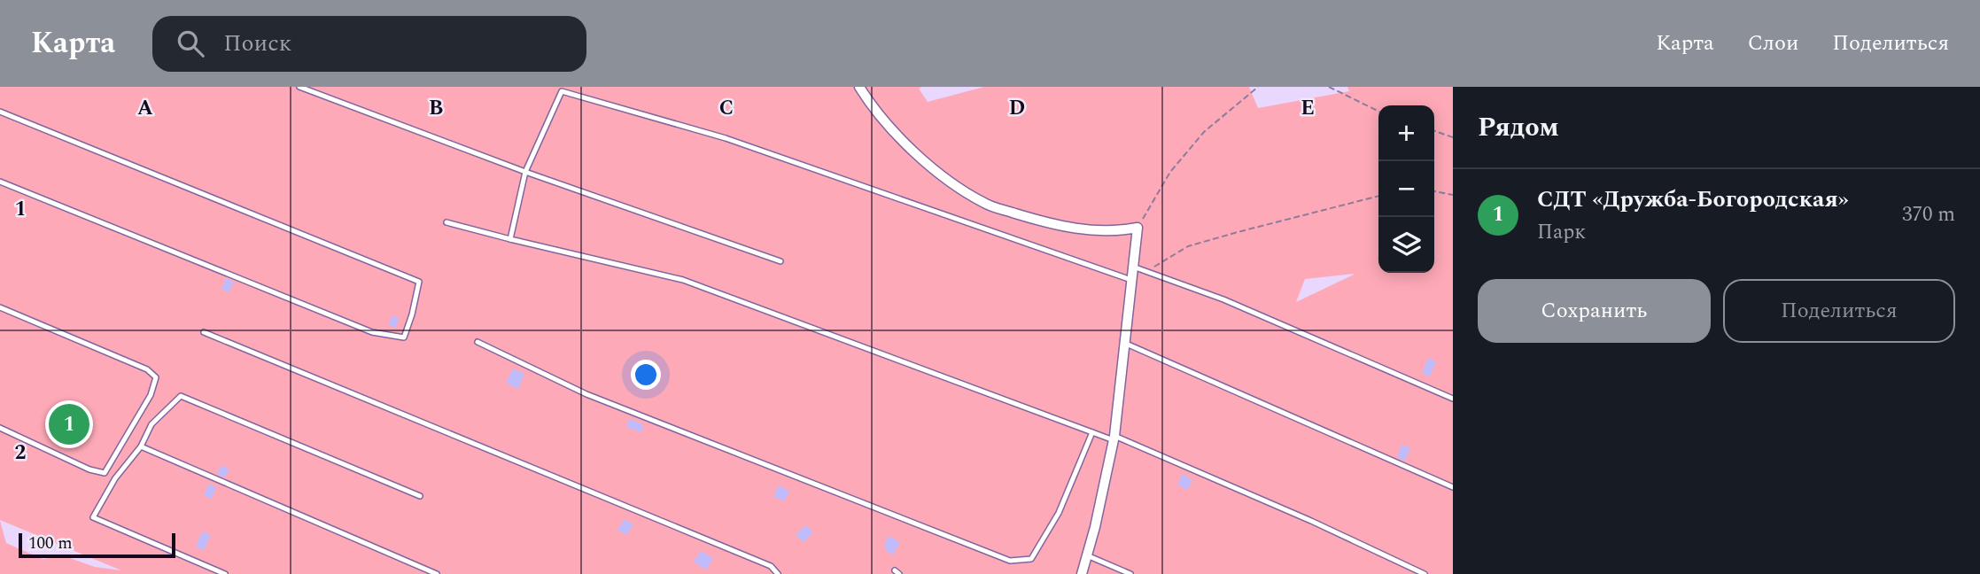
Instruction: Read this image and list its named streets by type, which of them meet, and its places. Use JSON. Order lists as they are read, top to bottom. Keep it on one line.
{"scale_bar":"100 m","page":{"header":"Карта","search":"Поиск","nav":["Карта","Слои","Поделиться"],"heading":"Рядом","map_buttons":["+","−"],"list":[{"mark":"1","name":"СДТ «Дружба-Богородская»","note":"Парк","value":"370 m"}],"buttons":["Сохранить","Поделиться"],"pins":"1","scale":"100 m"},"grid":{"columns":["A","B","C","D","E"],"rows":["1","2"]}}
